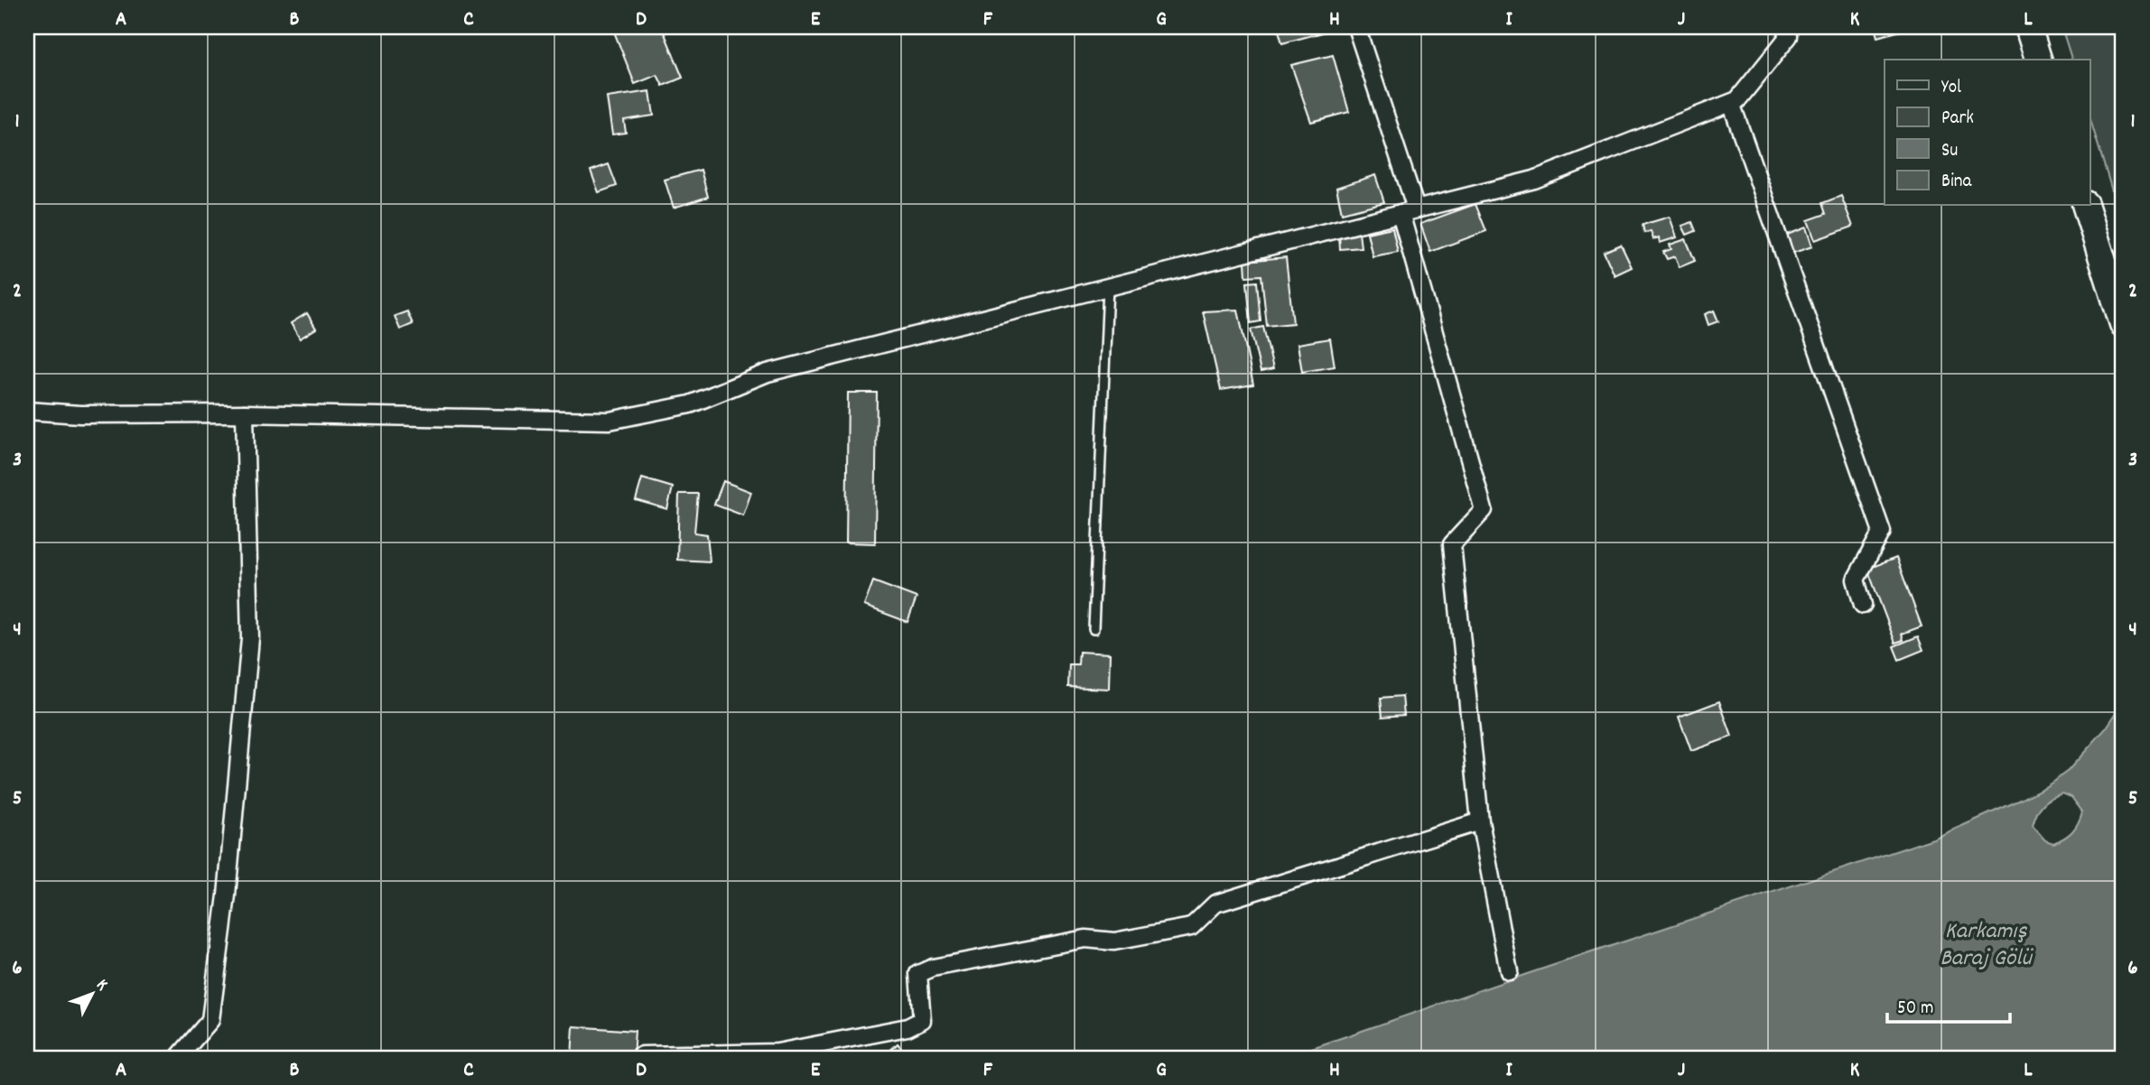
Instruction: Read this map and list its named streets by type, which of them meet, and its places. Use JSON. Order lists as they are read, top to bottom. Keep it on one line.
{"water":["Karkamış Baraj Gölü"],"legend":["Yol","Park","Su","Bina"],"scale_bar":"50 m","north":"top right","grid":{"columns":["A","B","C","D","E","F","G","H","I","J","K","L"],"rows":["1","2","3","4","5","6"]}}
